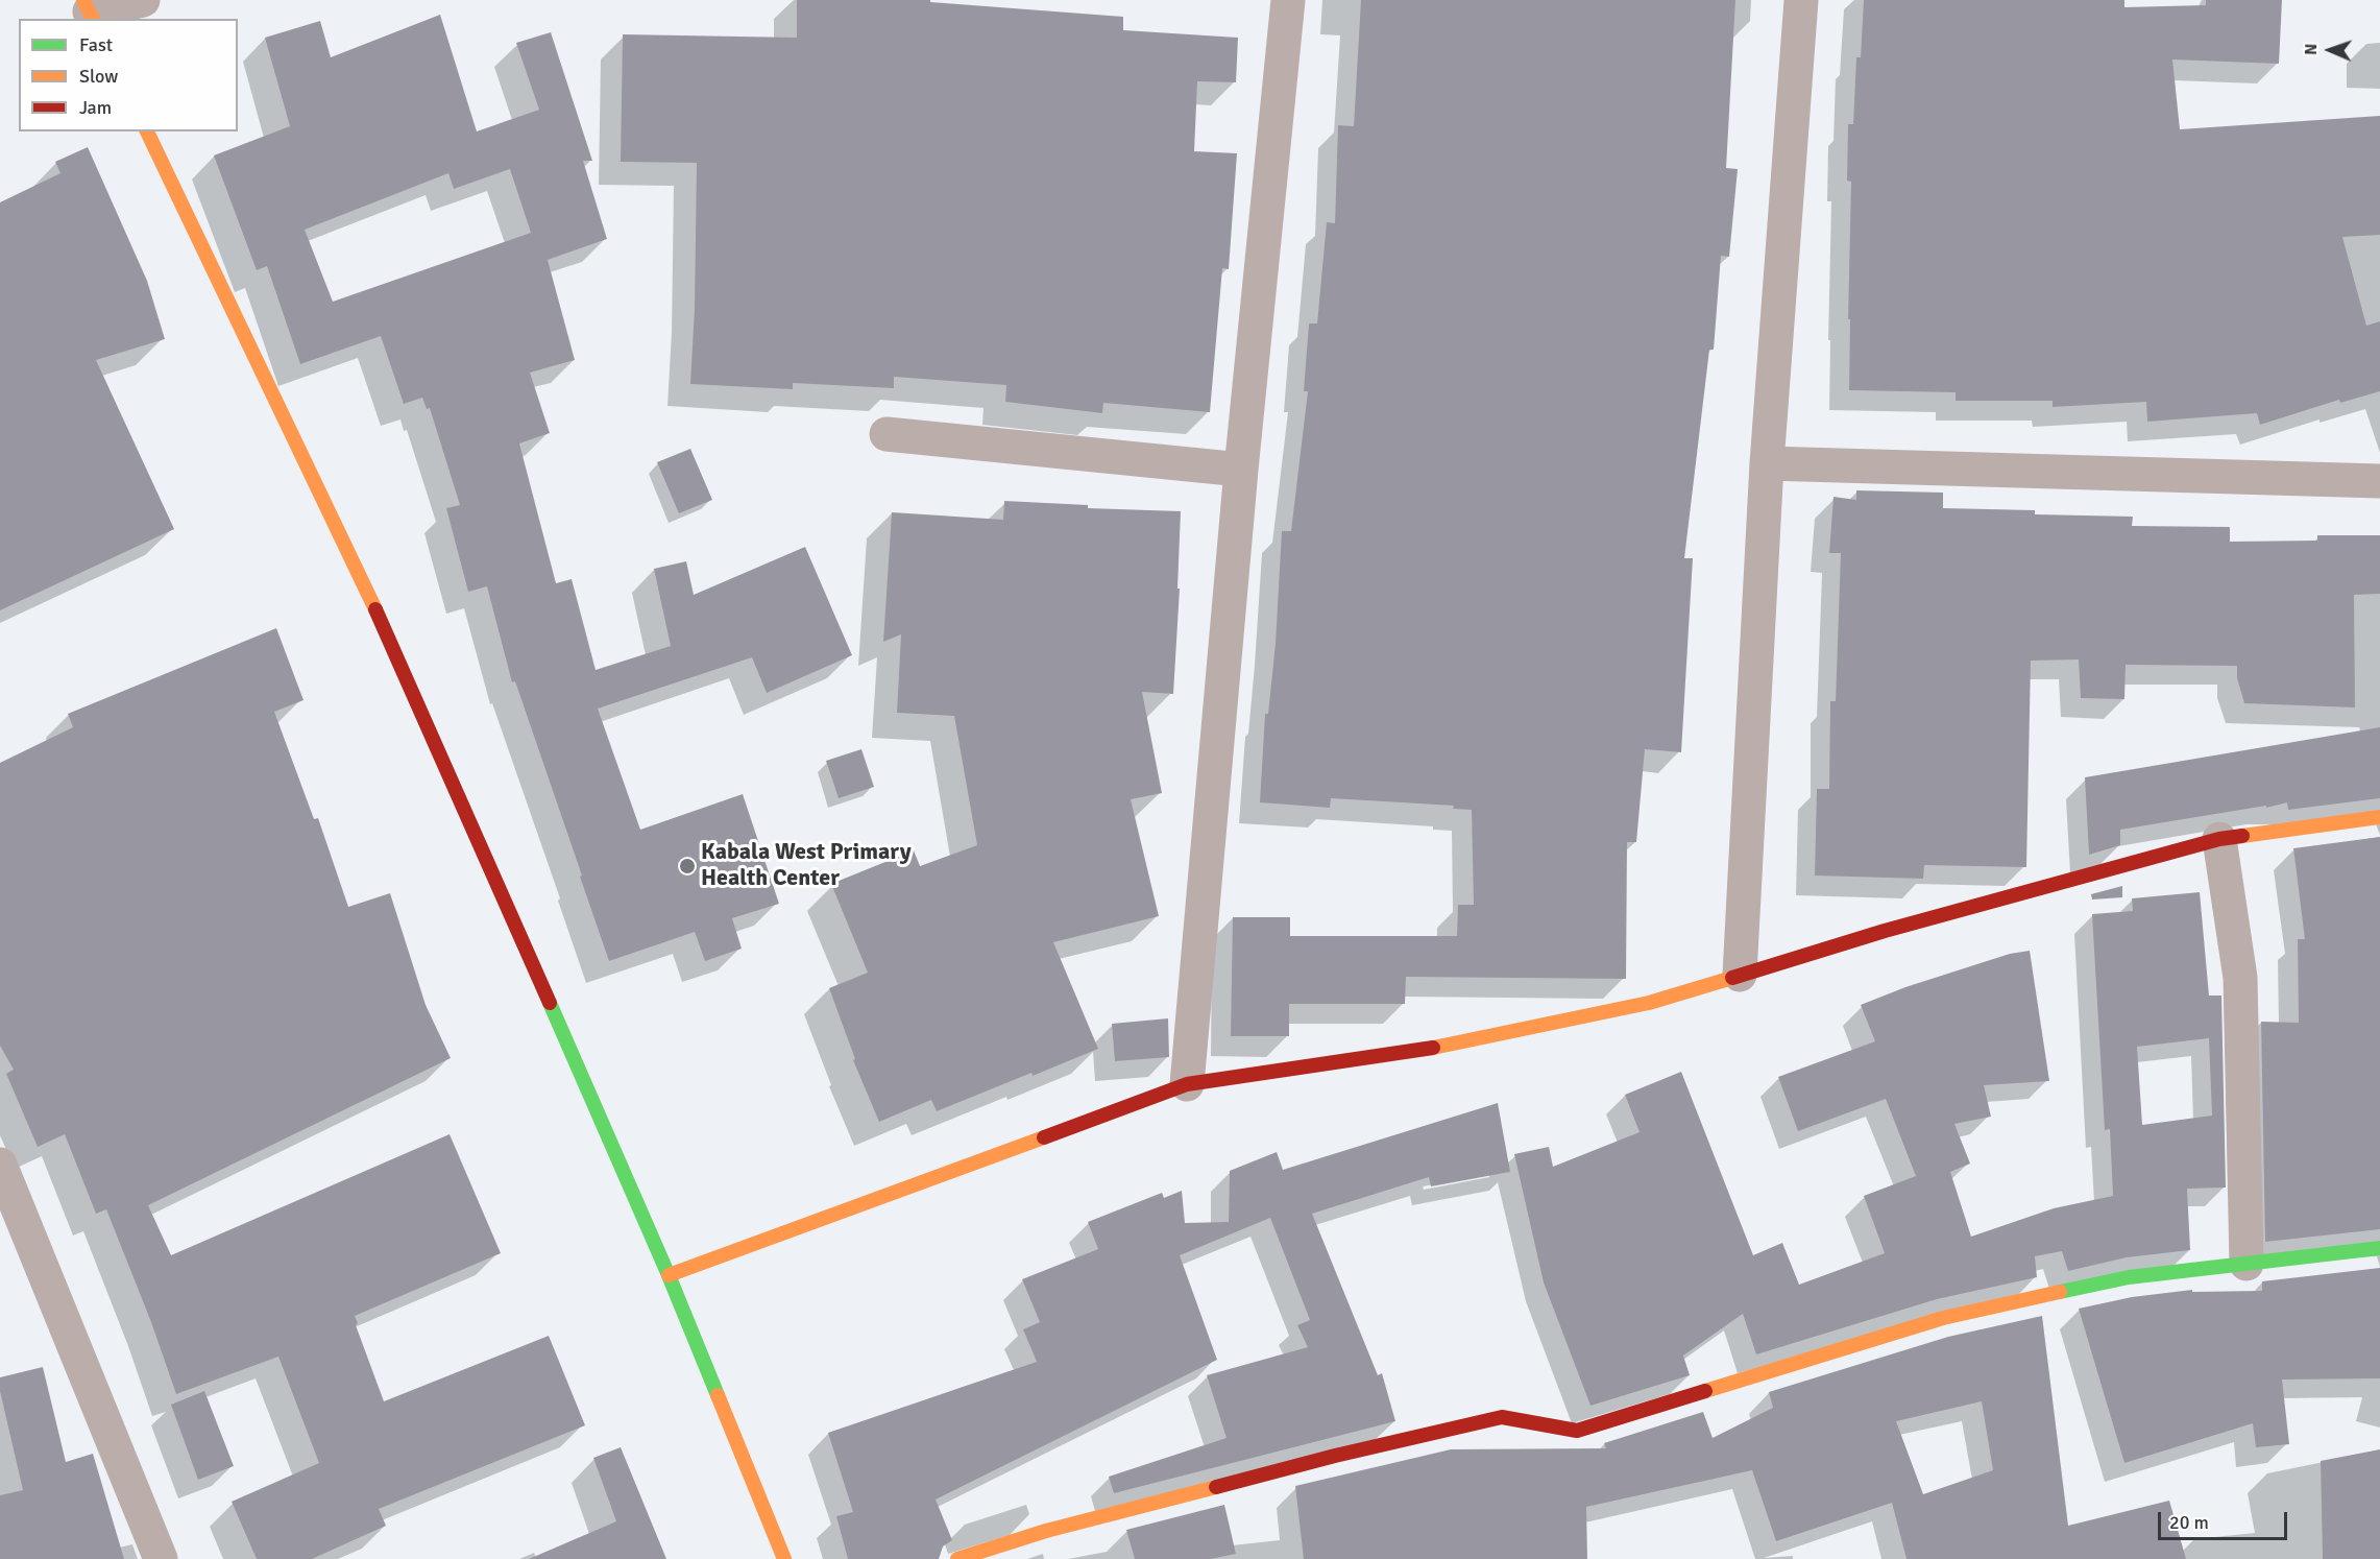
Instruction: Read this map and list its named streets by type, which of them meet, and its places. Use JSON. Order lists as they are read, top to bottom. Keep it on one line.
{"places":["Kabala West Primary Health Center"],"legend":["Fast","Slow","Jam"],"scale_bar":"20 m","north":"left"}
